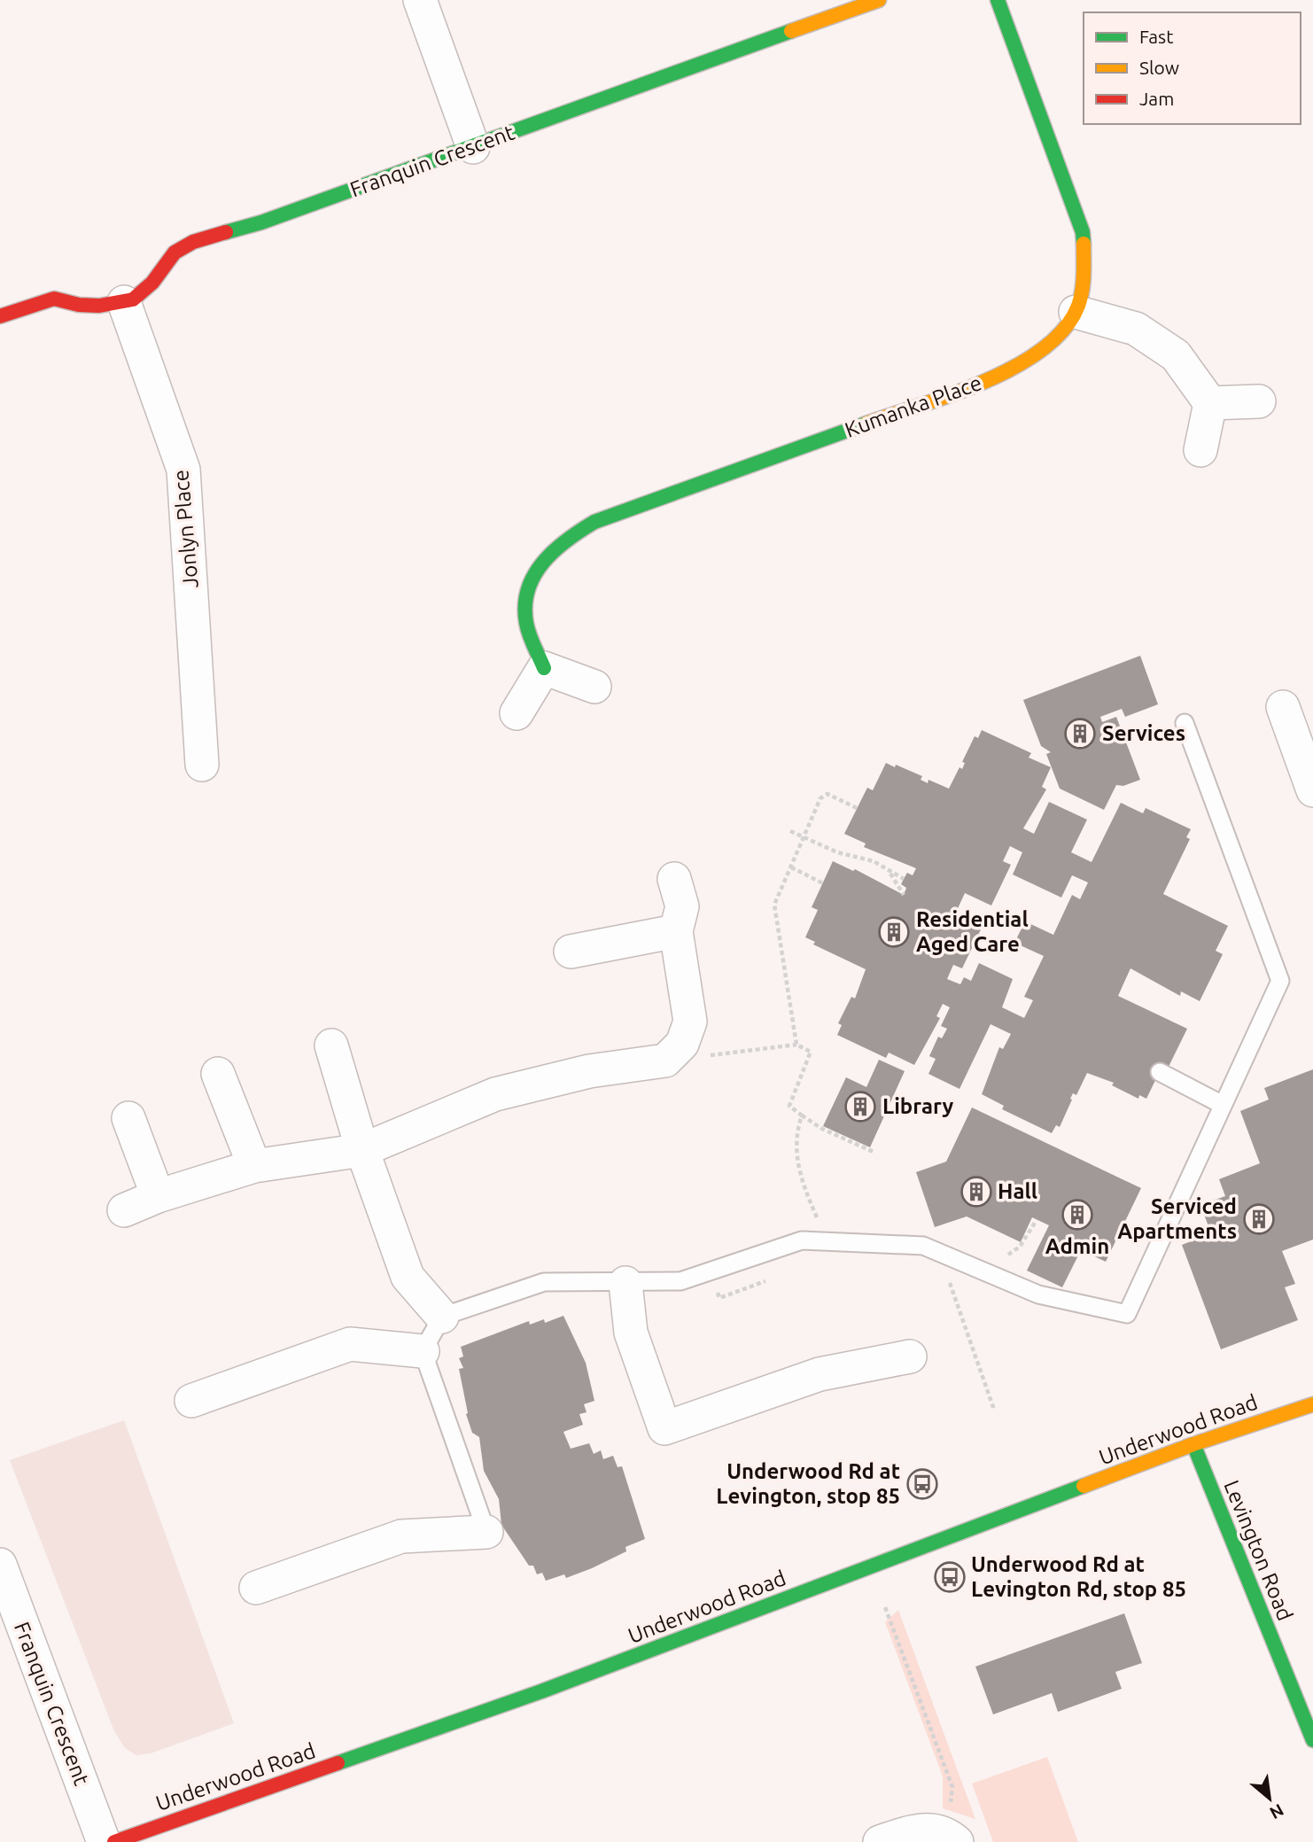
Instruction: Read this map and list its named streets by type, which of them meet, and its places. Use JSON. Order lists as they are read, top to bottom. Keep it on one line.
{"streets":{"street":["Franquin Crescent","Kumanka Place","Jonlyn Place","Underwood Road","Levington Road"]},"crossings":[["Franquin Crescent","Jonlyn Place"],["Underwood Road","Levington Road"]],"places":{"building":["Services","Residential Aged Care","Library","Hall","Admin","Serviced Apartments"],"bus stop":["Underwood Rd at Levington, stop 85","Underwood Rd at Levington Rd, stop 85"]},"legend":["Fast","Slow","Jam"],"north":"bottom right"}
